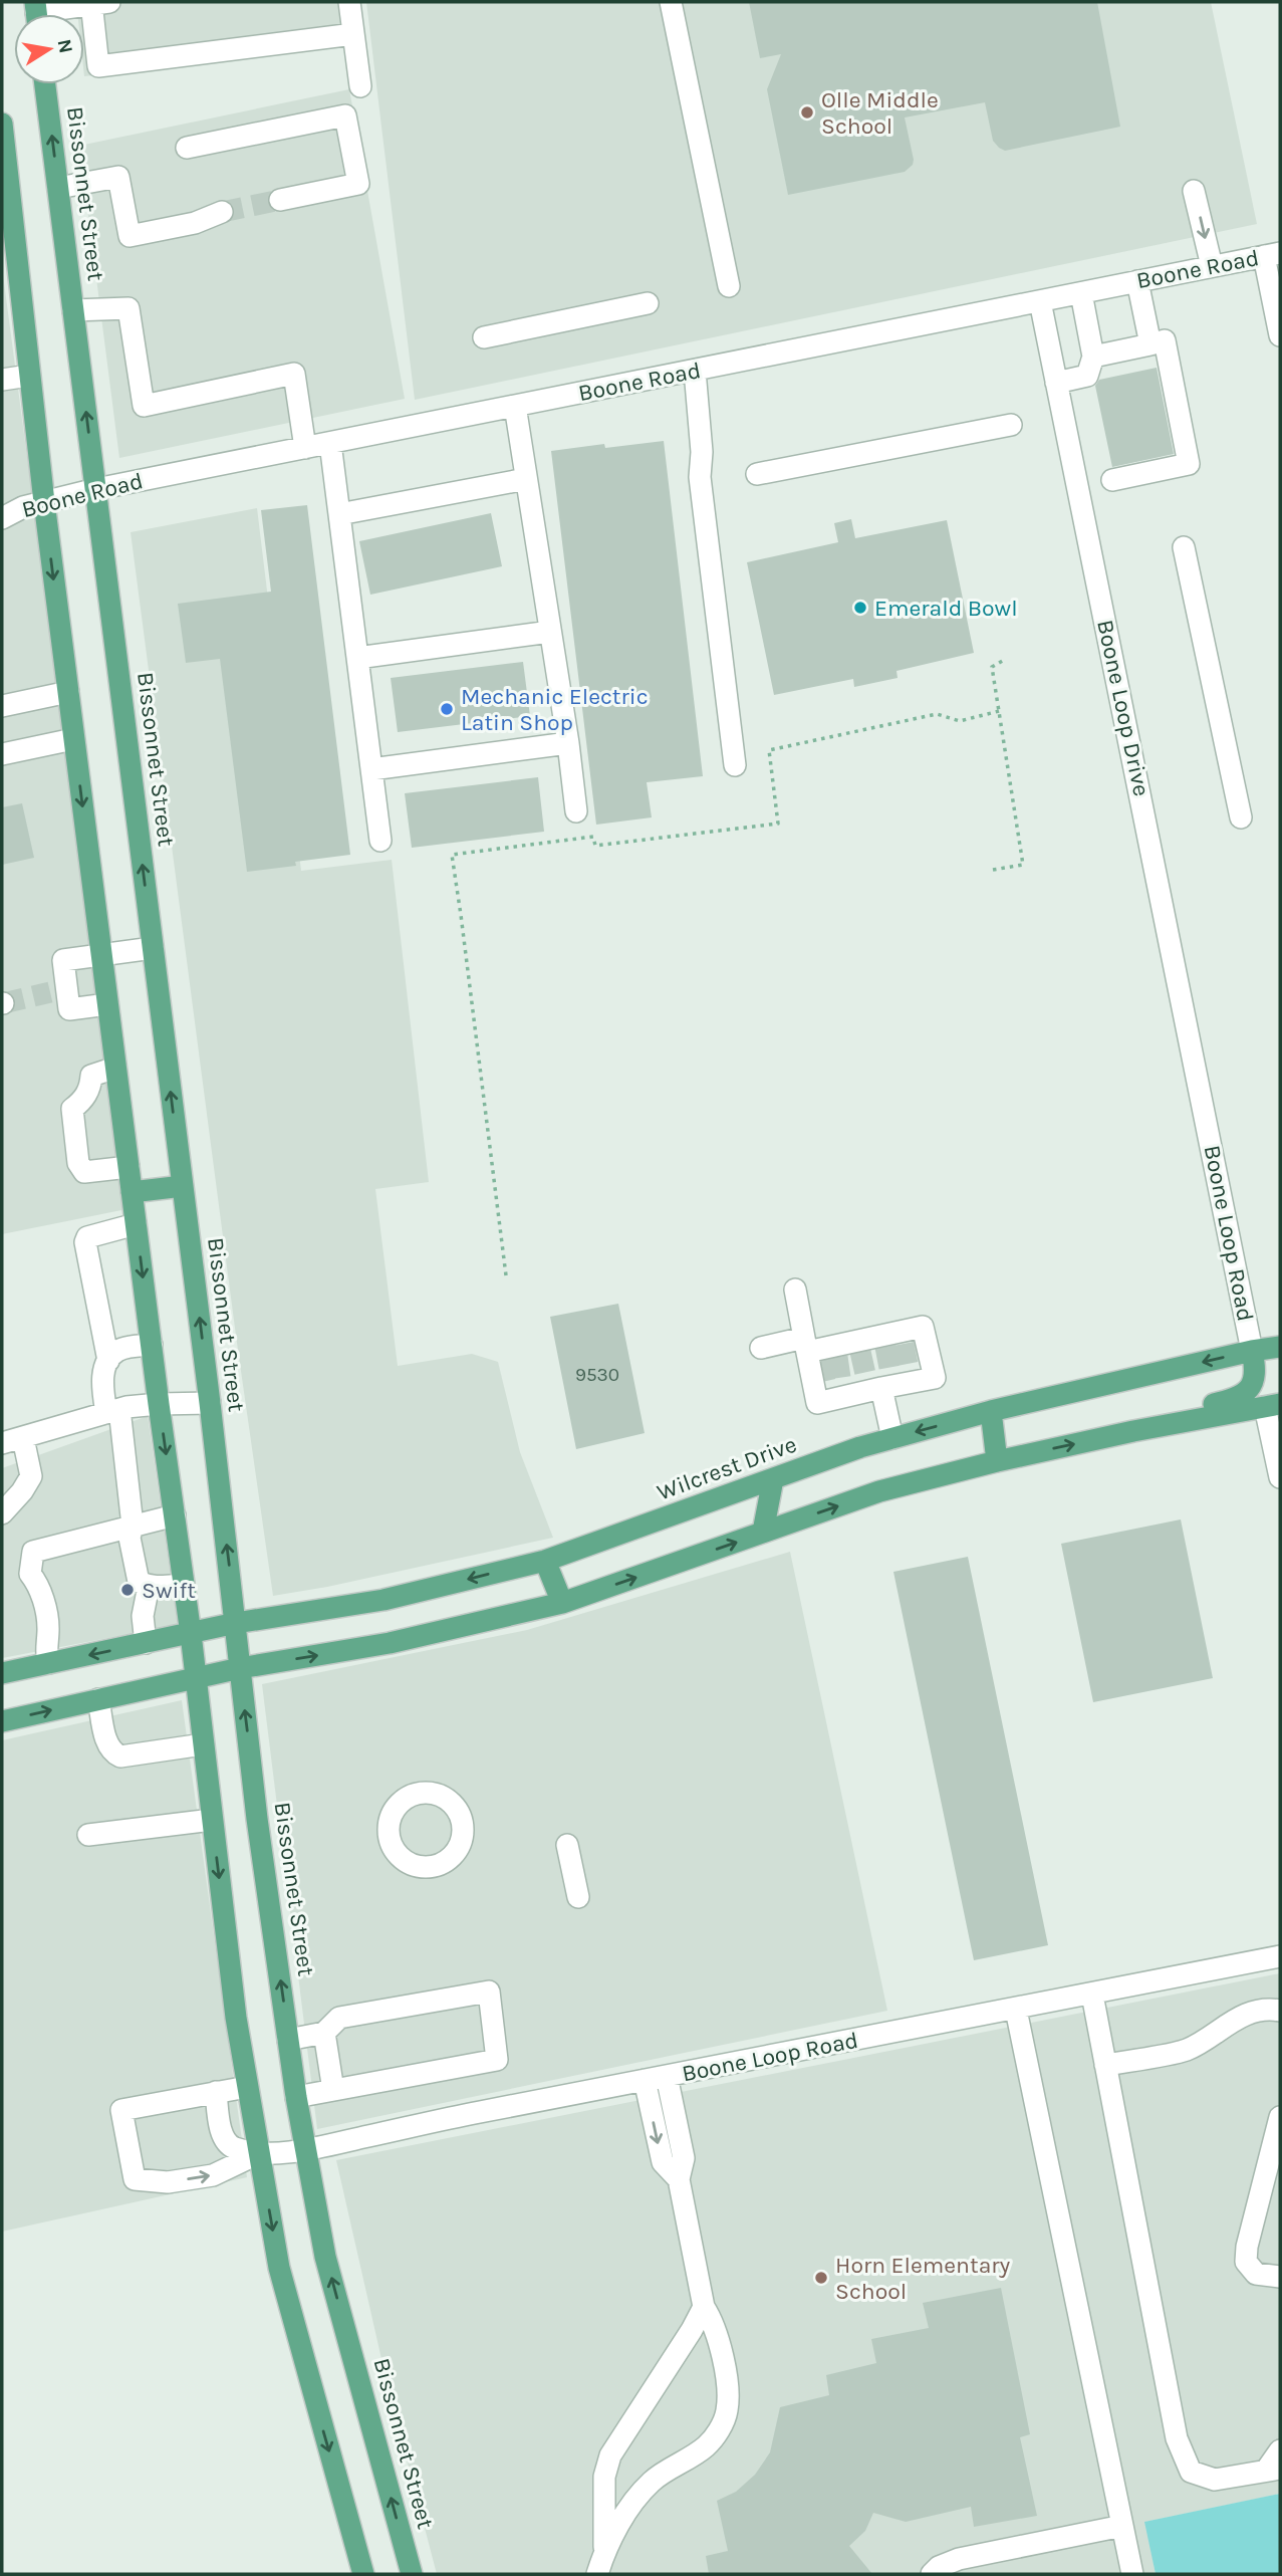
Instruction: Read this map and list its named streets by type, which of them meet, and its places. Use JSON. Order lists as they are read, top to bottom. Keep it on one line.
{"streets":{"main road":["Bissonnet Street","Wilcrest Drive"],"street":["Boone Road","Boone Loop Drive","Boone Loop Road"]},"crossings":[["Bissonnet Street","Boone Road"],["Bissonnet Street","Boone Loop Road"],["Bissonnet Street","Wilcrest Drive"],["Boone Road","Boone Loop Drive"],["Boone Loop Drive","Boone Loop Road"],["Boone Loop Road","Wilcrest Drive"]],"places":["Olle Middle School","Emerald Bowl","Mechanic Electric Latin Shop","Swift","Horn Elementary School"],"house_numbers":["9530"],"north":"right"}
